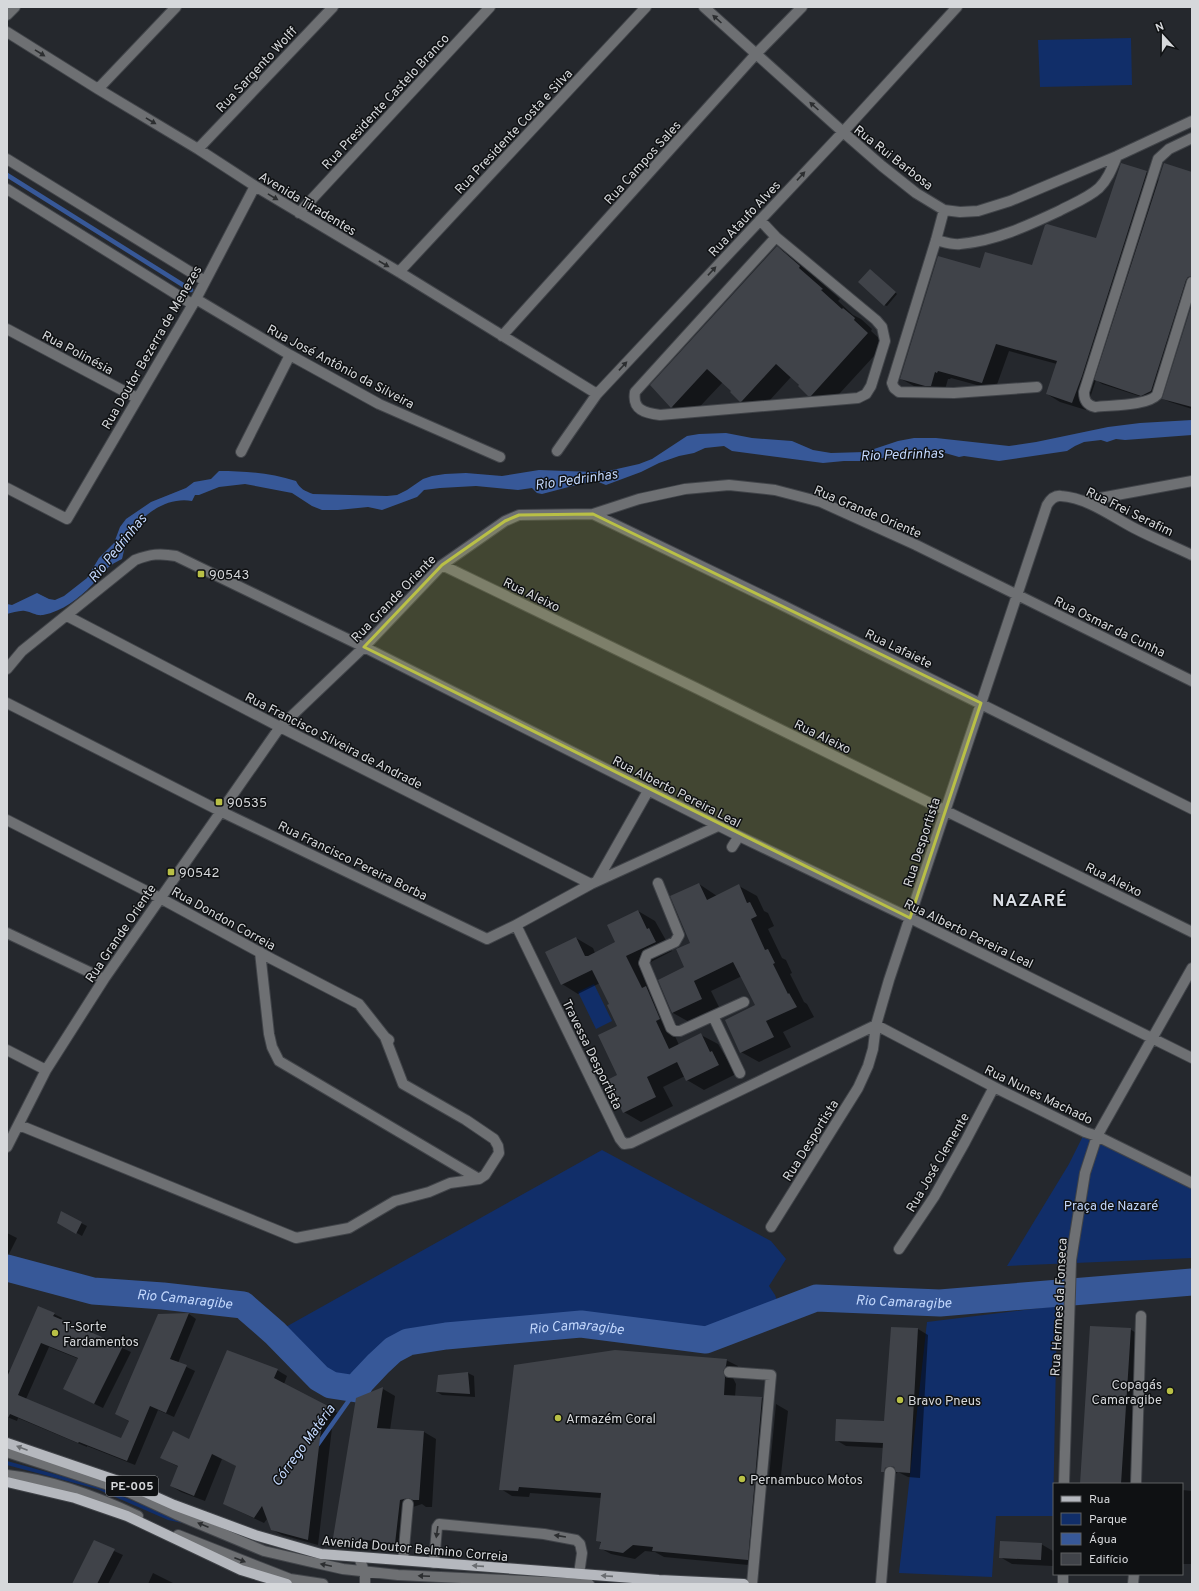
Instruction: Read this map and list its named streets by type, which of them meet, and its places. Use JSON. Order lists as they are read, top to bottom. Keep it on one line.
{"streets":{"main road":["PE-005","Avenida Doutor Belmino Correia"],"street":["Rua Sargento Wolff","Rua Presidente Castelo Branco","Rua Presidente Costa e Silva","Rua Rui Barbosa","Rua Campos Sales","Avenida Tiradentes","Rua Ataufo Alves","Rua Doutor Bezerra de Menezes","Rua Polinésia","Rua José Antônio da Silveira","Rua Grande Oriente","Rua Frei Serafim","Rua Aleixo","Rua Osmar da Cunha","Rua Lafaiete","Rua Francisco Silveira de Andrade","Rua Alberto Pereira Leal","Rua Desportista","Rua Francisco Pereira Borba","Rua Dondon Correia","Travessa Desportista","Rua Nunes Machado","Rua José Clemente","Rua Hermes da Fonseca"]},"crossings":[["Rua Sargento Wolff","Avenida Tiradentes"],["Rua Presidente Castelo Branco","Avenida Tiradentes"],["Rua Presidente Costa e Silva","Avenida Tiradentes"],["Rua Rui Barbosa","Rua Campos Sales"],["Rua Rui Barbosa","Rua Ataufo Alves"],["Rua Campos Sales","Avenida Tiradentes"],["Avenida Tiradentes","Rua Ataufo Alves"],["Avenida Tiradentes","Rua Doutor Bezerra de Menezes"],["Rua Doutor Bezerra de Menezes","Rua Polinésia"],["Rua Doutor Bezerra de Menezes","Rua José Antônio da Silveira"],["Rua Grande Oriente","Rua Aleixo"],["Rua Grande Oriente","Rua Osmar da Cunha"],["Rua Grande Oriente","Rua Lafaiete"],["Rua Grande Oriente","Rua Francisco Silveira de Andrade"],["Rua Grande Oriente","Rua Alberto Pereira Leal"],["Rua Grande Oriente","Rua Desportista"],["Rua Grande Oriente","Rua Francisco Pereira Borba"],["Rua Grande Oriente","Rua Dondon Correia"],["Rua Frei Serafim","Rua Desportista"],["Rua Aleixo","Rua Desportista"],["Rua Osmar da Cunha","Rua Desportista"],["Rua Lafaiete","Rua Desportista"],["Rua Francisco Silveira de Andrade","Rua Alberto Pereira Leal"],["Rua Alberto Pereira Leal","Rua Desportista"],["Rua Alberto Pereira Leal","Rua Hermes da Fonseca"],["Rua Desportista","Travessa Desportista"],["Rua Desportista","Rua Nunes Machado"],["Rua Francisco Pereira Borba","Travessa Desportista"],["Travessa Desportista","Rua Nunes Machado"],["Rua Nunes Machado","Rua José Clemente"],["Rua Nunes Machado","Rua Hermes da Fonseca"]],"one_way":["Avenida Tiradentes","Rua Ataufo Alves"],"districts":["NAZARÉ"],"water":["Rio Pedrinhas","Rio Camaragibe","Córrego Matéria"],"parks":["Praça de Nazaré"],"places":{"transit":["90543","90535","90542"],"other":["T-Sorte Fardamentos","Copagás Camaragibe","Bravo Pneus","Armazém Coral","Pernambuco Motos"]},"legend":["Rua","Parque","Água","Edifício"],"north":"top"}
